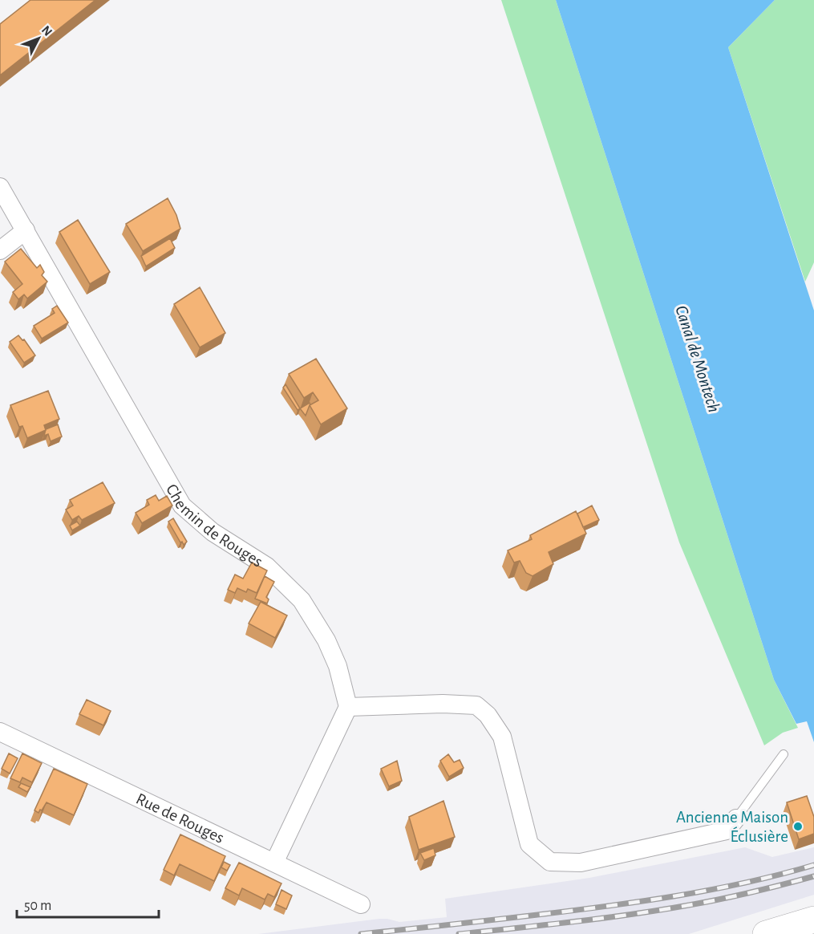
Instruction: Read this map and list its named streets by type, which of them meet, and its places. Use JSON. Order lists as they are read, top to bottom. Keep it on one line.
{"streets":{"street":["Chemin de Rouges","Rue de Rouges"]},"water":["Canal de Montech"],"places":["Ancienne Maison Éclusière"],"scale_bar":"50 m","north":"top right"}
